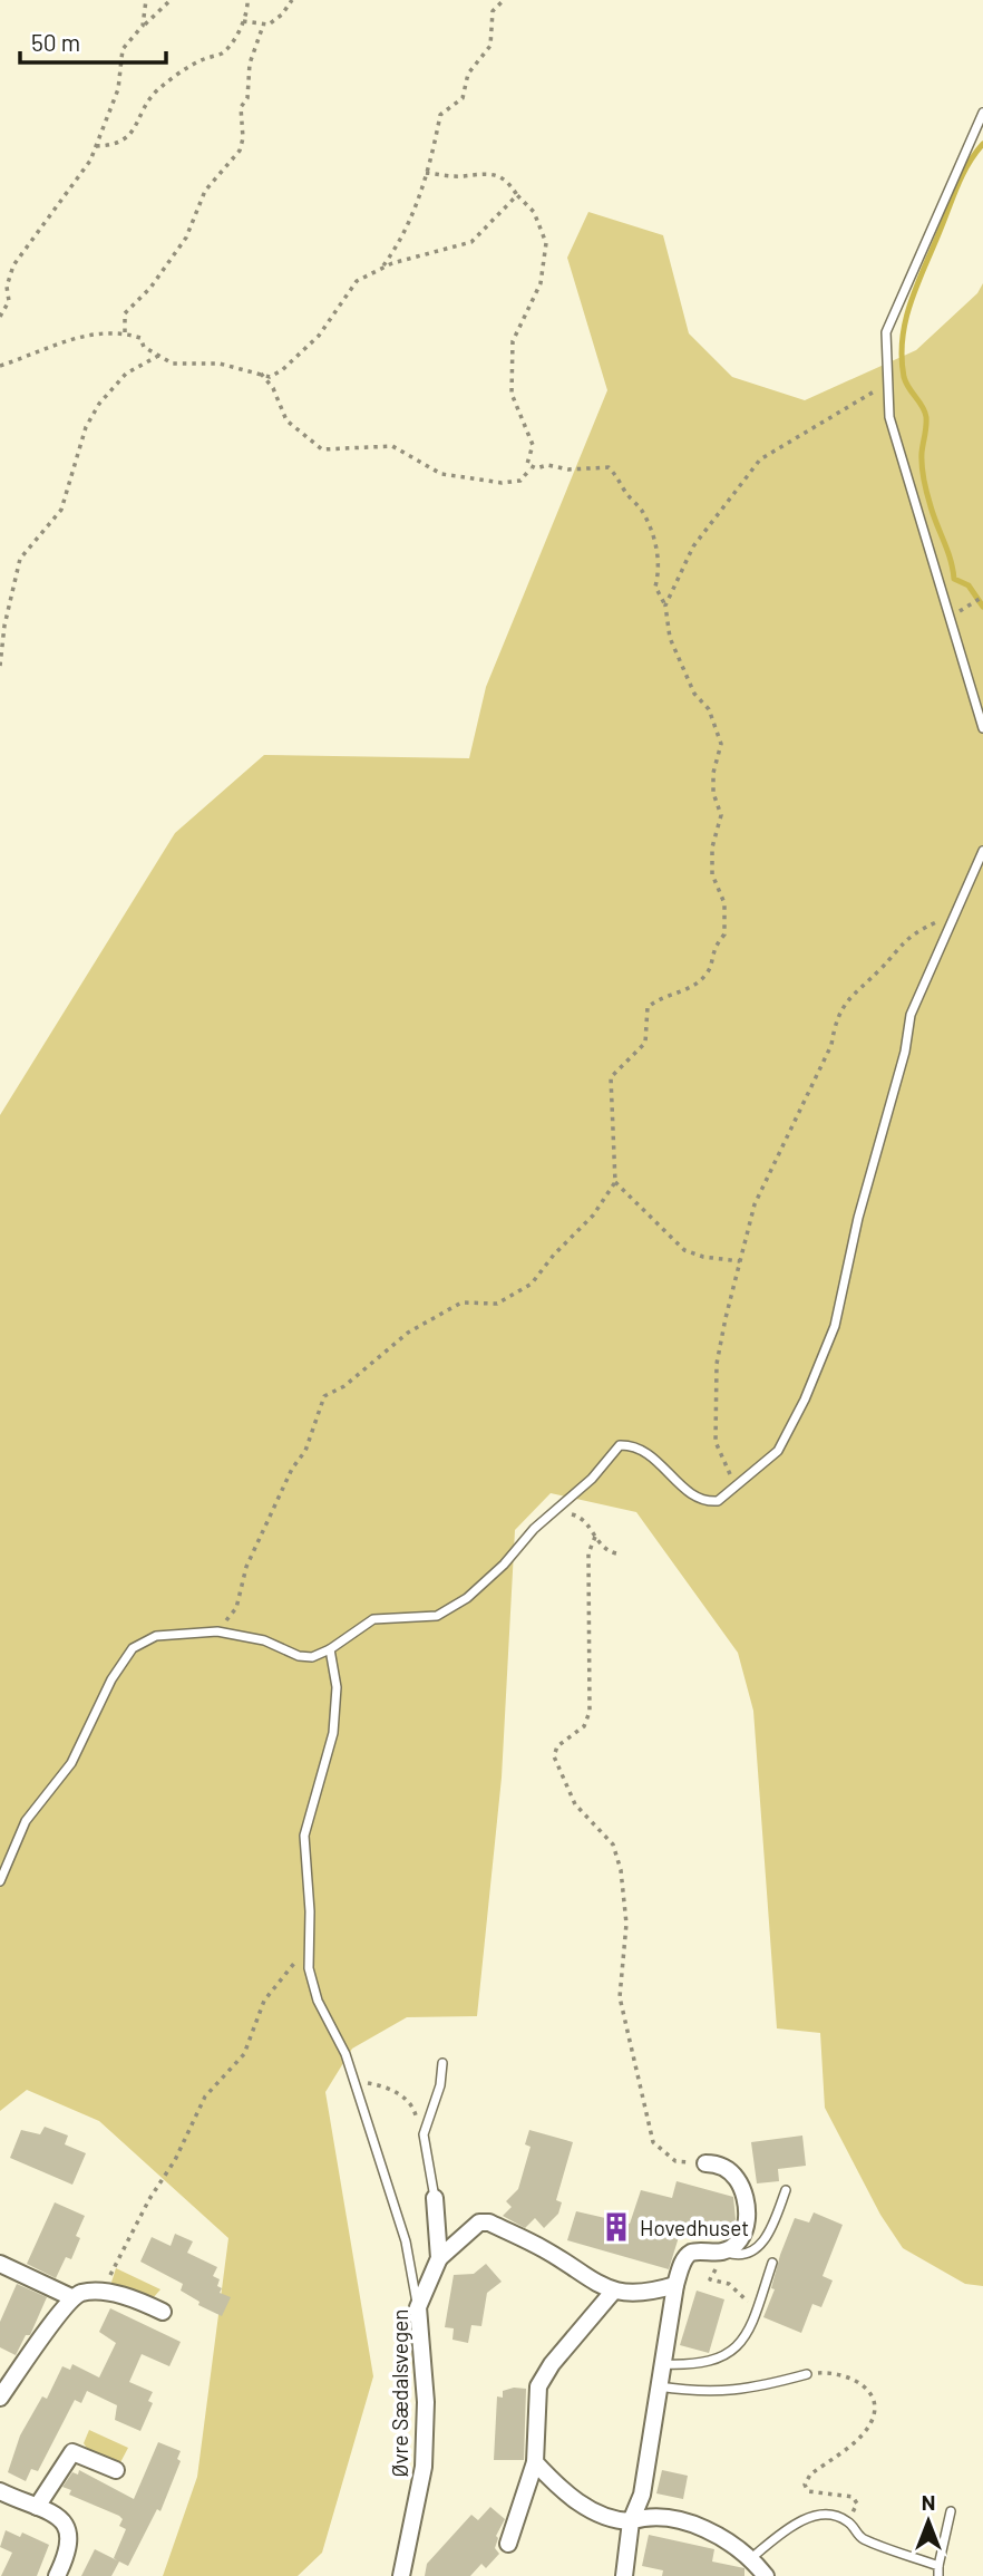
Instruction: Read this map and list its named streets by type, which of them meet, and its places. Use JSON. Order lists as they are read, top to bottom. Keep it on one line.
{"streets":{"street":["Øvre Sædalsvegen"]},"places":{"building":["Hovedhuset"]},"scale_bar":"50 m","north":"top"}
